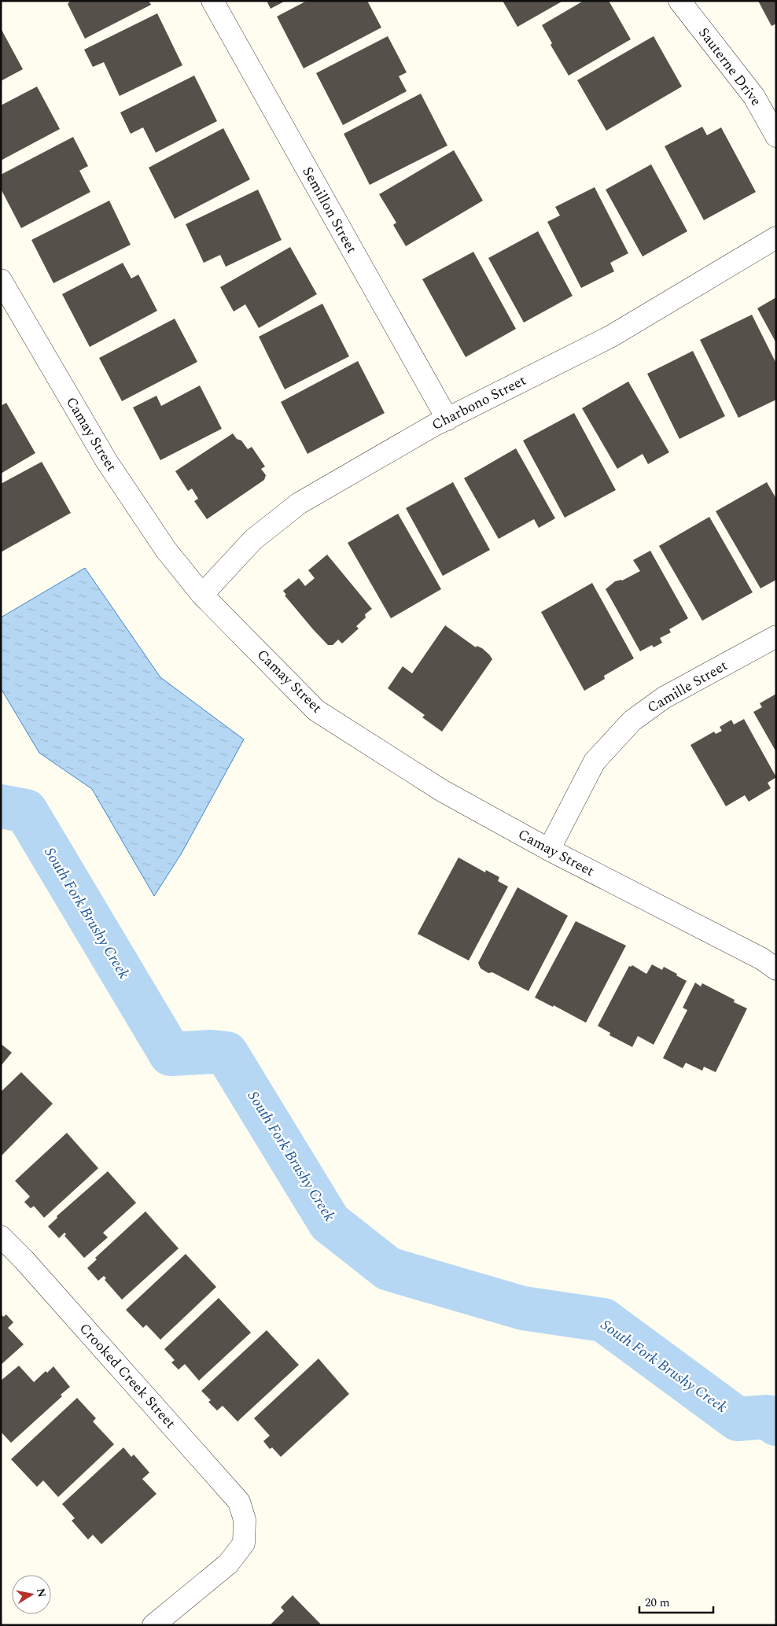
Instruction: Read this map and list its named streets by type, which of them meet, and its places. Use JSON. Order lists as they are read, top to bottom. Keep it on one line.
{"streets":{"street":["Sauterne Drive","Semillon Street","Charbono Street","Camay Street","Camille Street","Crooked Creek Street"]},"crossings":[["Semillon Street","Charbono Street"],["Charbono Street","Camay Street"],["Camay Street","Camille Street"]],"water":["South Fork Brushy Creek"],"scale_bar":"20 m","north":"right"}
